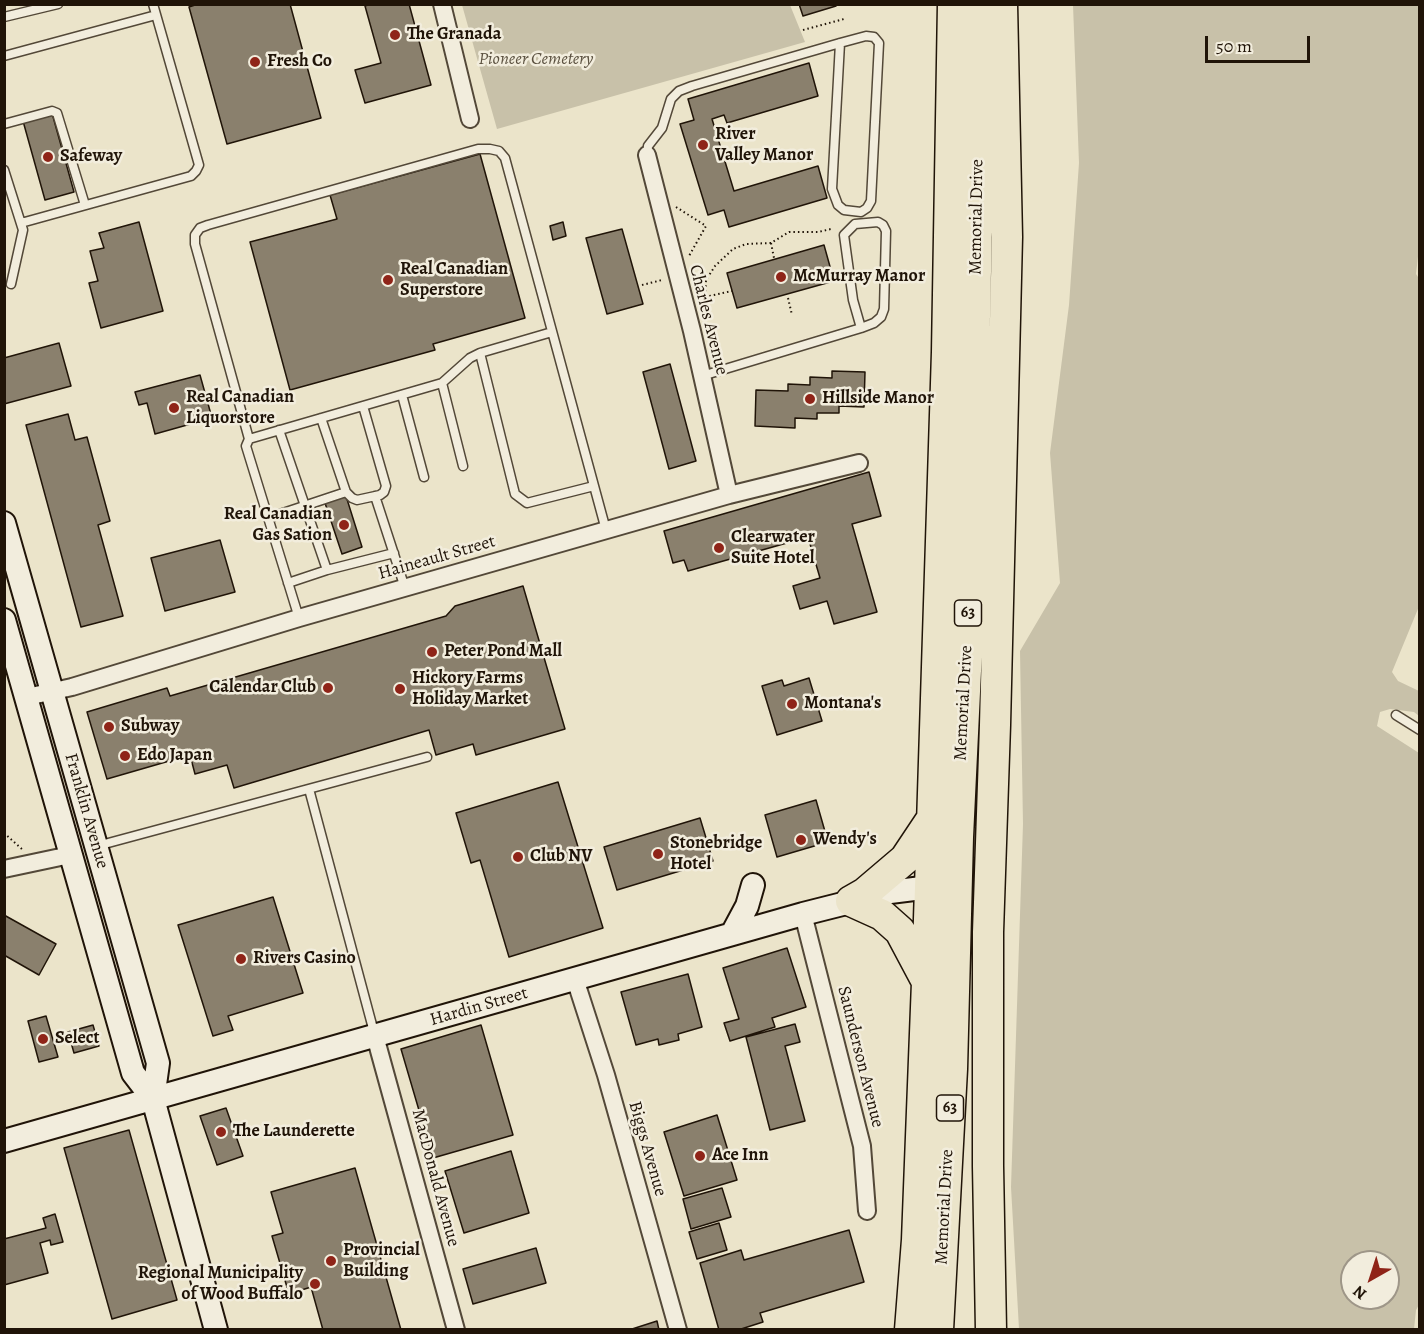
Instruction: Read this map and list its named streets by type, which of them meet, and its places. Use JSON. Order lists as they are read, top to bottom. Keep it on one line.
{"streets":{"highway":["Memorial Drive","63"],"main road":["Franklin Avenue","Hardin Street"],"street":["Charles Avenue","Haineault Street","Saunderson Avenue","Biggs Avenue","MacDonald Avenue"]},"crossings":[["Memorial Drive","Hardin Street"],["Charles Avenue","Haineault Street"],["Haineault Street","Franklin Avenue"],["Franklin Avenue","Hardin Street"],["Hardin Street","Saunderson Avenue"],["Hardin Street","Biggs Avenue"],["Hardin Street","MacDonald Avenue"]],"parks":["Pioneer Cemetery"],"places":["The Granada","Fresh Co","River Valley Manor","Safeway","McMurray Manor","Real Canadian Superstore","Hillside Manor","Real Canadian Liquorstore","Real Canadian Gas Sation","Clearwater Suite Hotel","Peter Pond Mall","Calendar Club","Hickory Farms Holiday Market","Montana's","Subway","Edo Japan","Wendy's","Stonebridge Hotel","Club NV","Rivers Casino","Select","The Launderette","Ace Inn","Provincial Building","Regional Municipality of Wood Buffalo"],"scale_bar":"50 m","north":"bottom left"}
